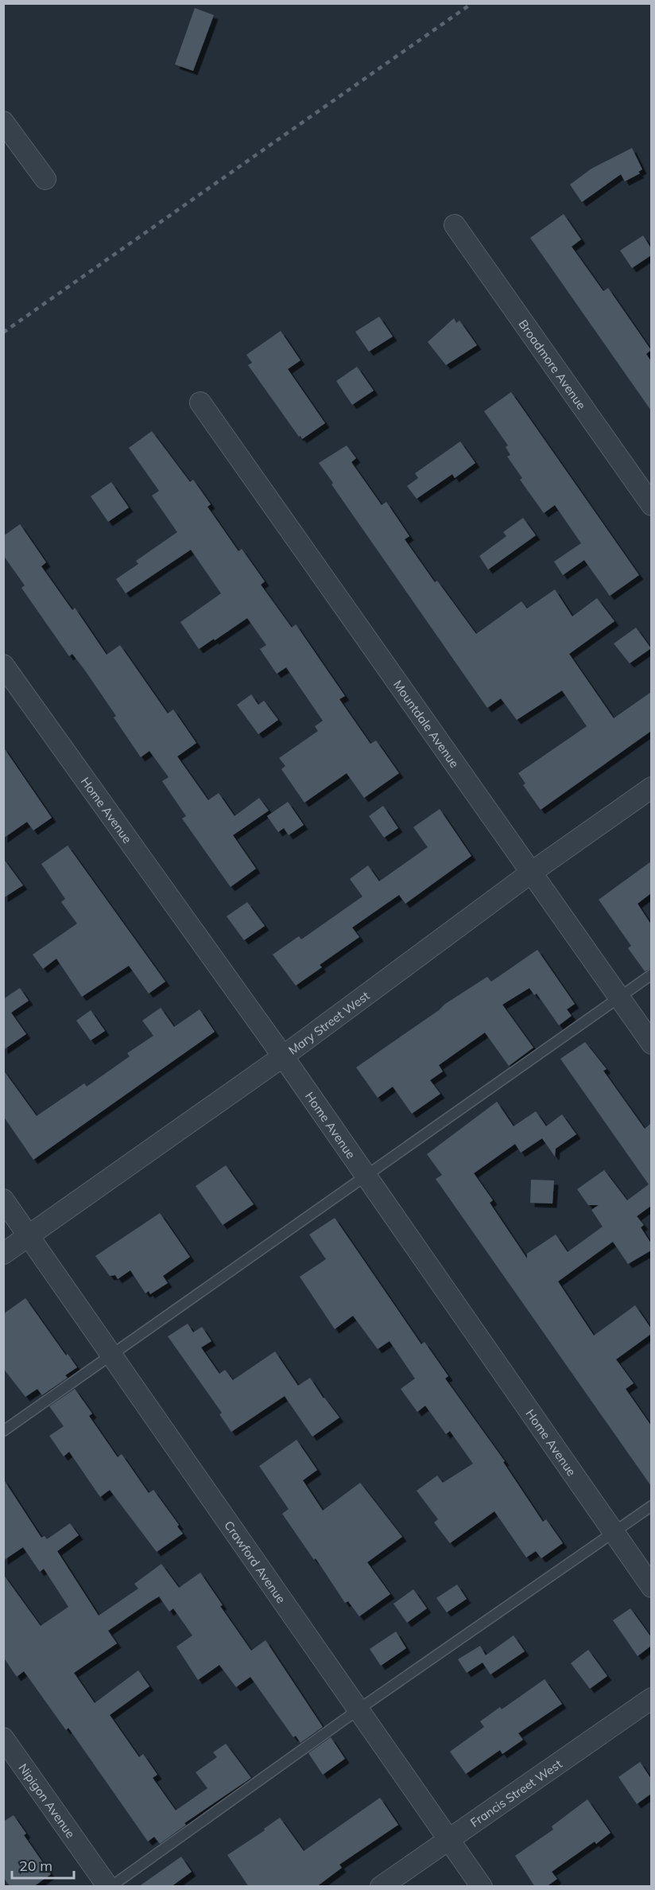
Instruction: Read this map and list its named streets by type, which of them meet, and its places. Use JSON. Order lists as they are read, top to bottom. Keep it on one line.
{"streets":{"street":["Broadmore Avenue","Mountdale Avenue","Home Avenue","Mary Street West","Crawford Avenue","Francis Street West","Nipigon Avenue"]},"crossings":[["Mountdale Avenue","Mary Street West"],["Home Avenue","Mary Street West"],["Mary Street West","Crawford Avenue"],["Crawford Avenue","Francis Street West"]],"scale_bar":"20 m"}
